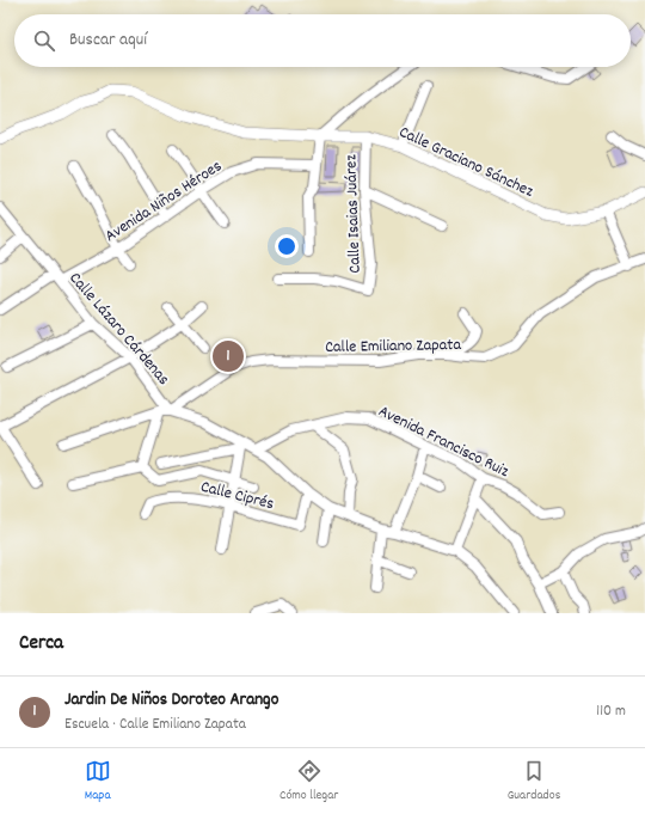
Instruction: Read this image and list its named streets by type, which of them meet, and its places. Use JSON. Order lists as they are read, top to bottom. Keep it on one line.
{"streets":{"street":["Calle Graciano Sánchez","Avenida Niños Héroes","Calle Isaias Juárez","Calle Lázaro Cárdenas","Calle Emiliano Zapata","Avenida Francisco Ruiz","Calle Ciprés"]},"crossings":[["Calle Graciano Sánchez","Calle Isaias Juárez"],["Avenida Niños Héroes","Calle Lázaro Cárdenas"],["Calle Lázaro Cárdenas","Calle Emiliano Zapata"],["Calle Lázaro Cárdenas","Avenida Francisco Ruiz"],["Calle Lázaro Cárdenas","Calle Ciprés"]],"page":{"search":"Buscar aquí","pins":"1","heading":"Cerca","list":[{"mark":"1","name":"Jardin De Niños Doroteo Arango","note":"Escuela · Calle Emiliano Zapata","value":"110 m"}],"nav":["Mapa","Cómo llegar","Guardados"]}}
